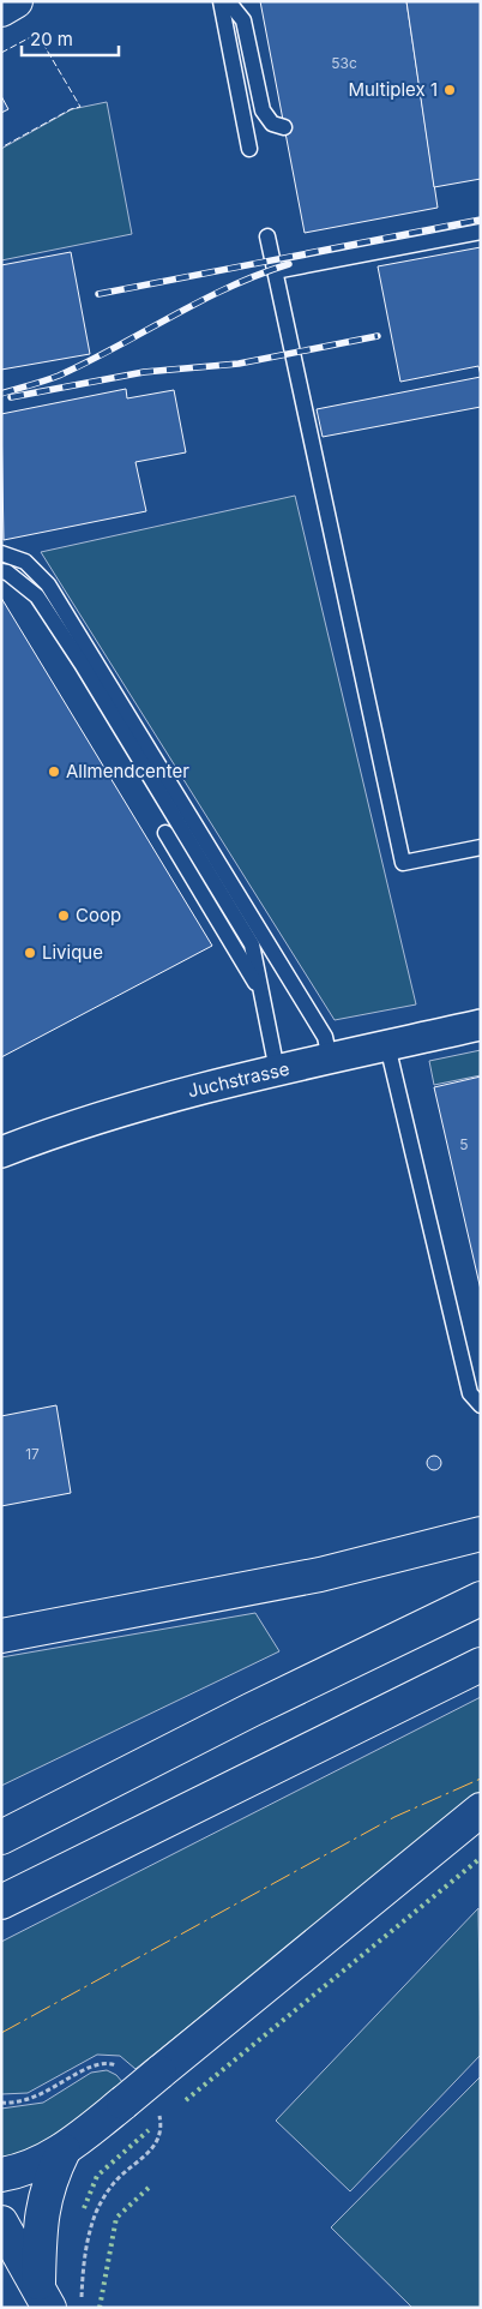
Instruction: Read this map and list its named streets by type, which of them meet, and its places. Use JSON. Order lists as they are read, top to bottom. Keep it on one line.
{"streets":{"street":["Juchstrasse"]},"places":["Multiplex 1","Allmendcenter","Coop","Livique"],"house_numbers":["53c","5","17"],"scale_bar":"20 m"}
